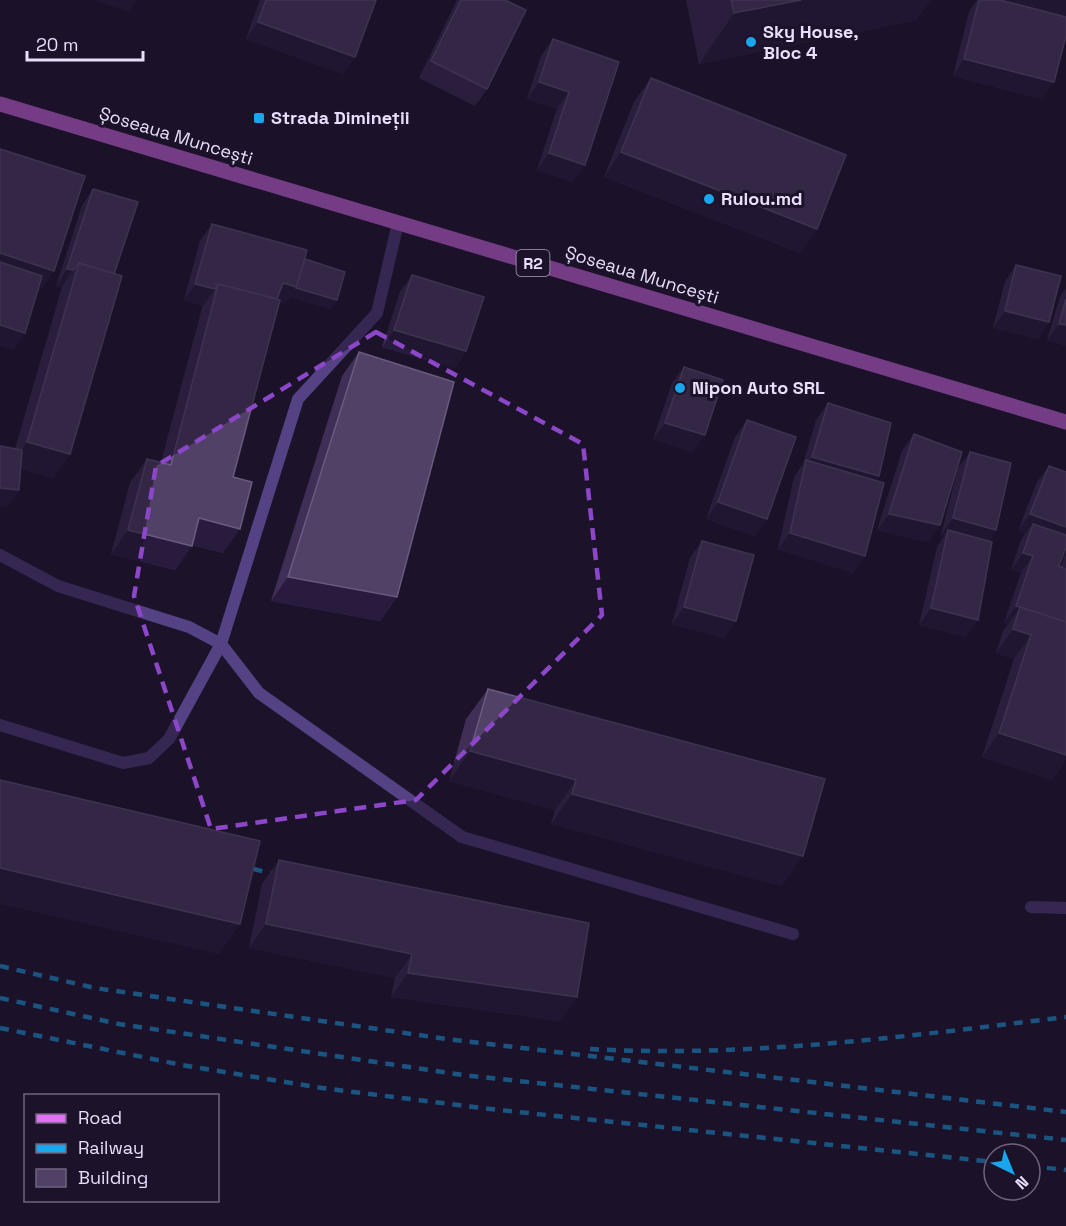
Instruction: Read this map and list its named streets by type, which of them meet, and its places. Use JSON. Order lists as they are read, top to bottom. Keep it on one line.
{"streets":{"main road":["Șoseaua Muncești","R2"]},"places":{"other":["Sky House, Bloc 4","Rulou.md","Nipon Auto SRL"],"transit":["Strada Dimineții"]},"legend":["Road","Railway","Building"],"scale_bar":"20 m","north":"bottom right"}
